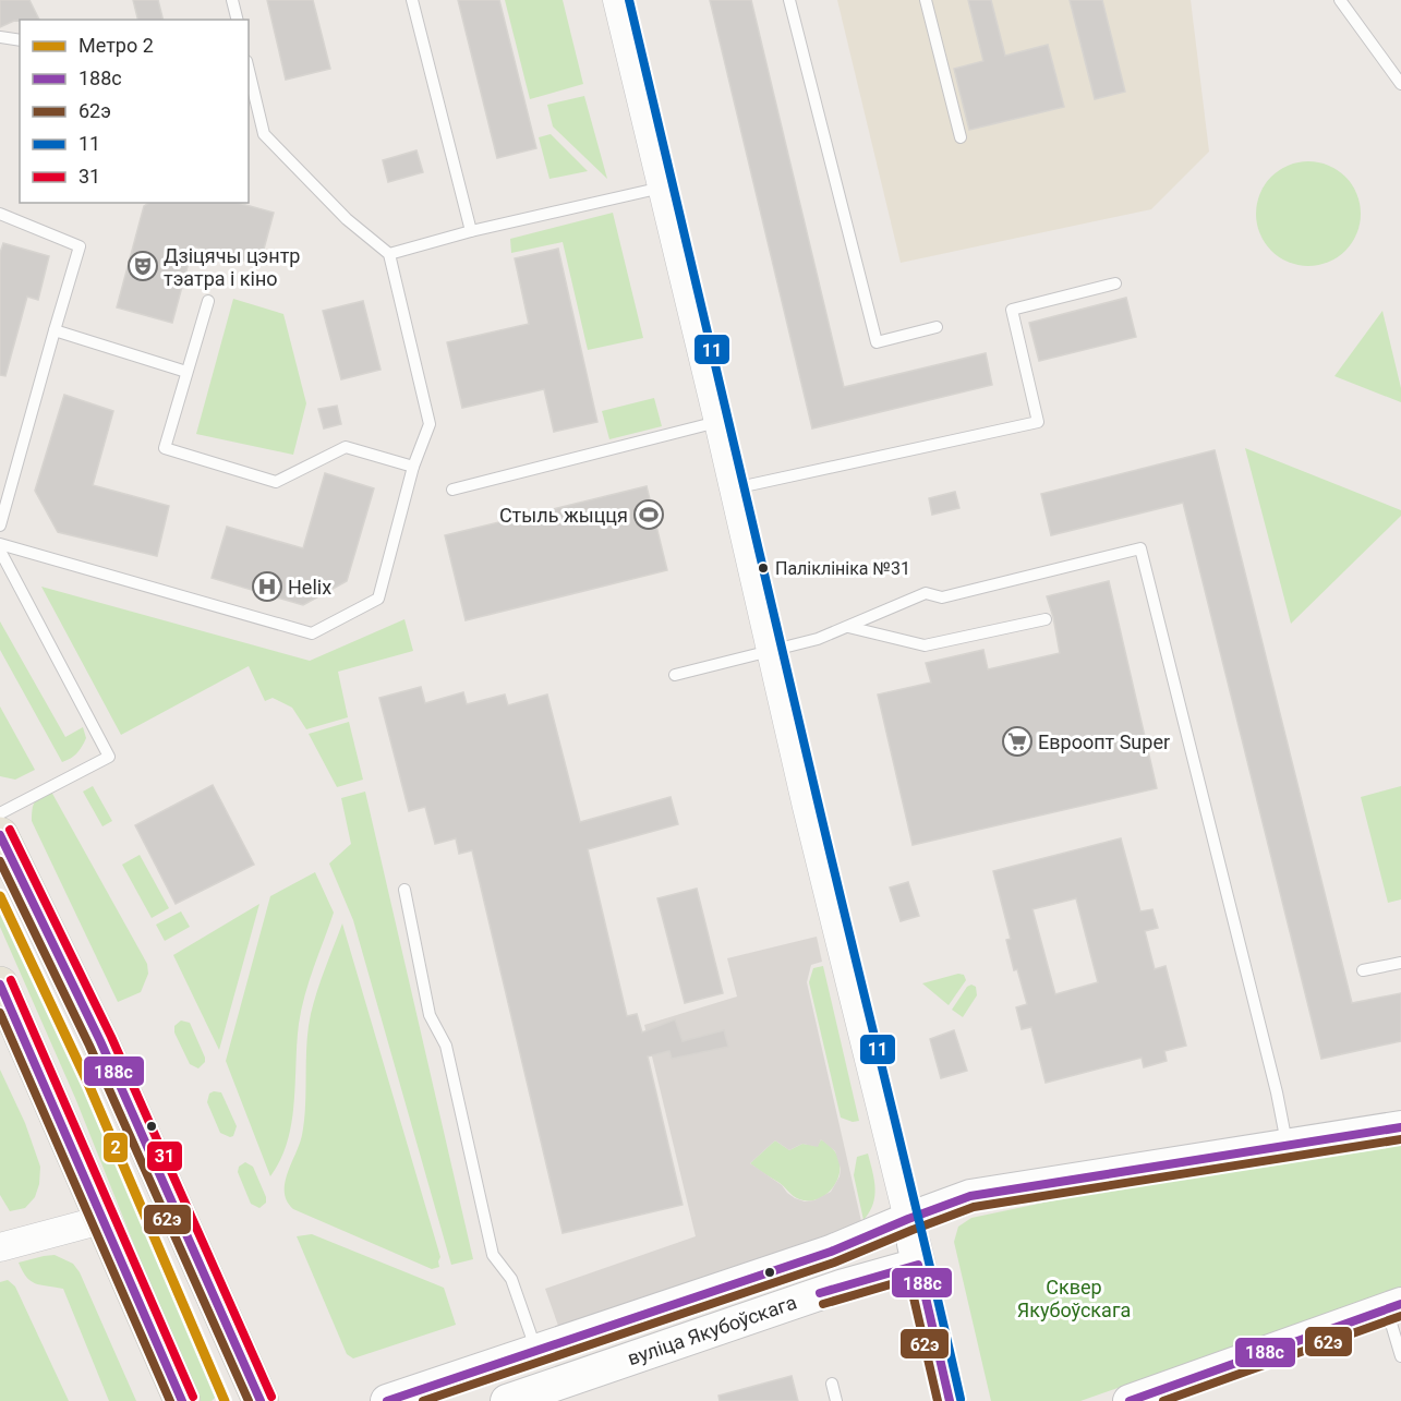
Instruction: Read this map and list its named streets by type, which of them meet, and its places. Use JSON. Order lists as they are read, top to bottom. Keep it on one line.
{"streets":{"main road":["вуліца Якубоўскага"]},"parks":["Сквер Якубоўскага"],"places":{"theatre":["Дзіцячы цэнтр тэатра і кіно"],"sports":["Стыль жыцця"],"other":["Паліклініка №31"],"hospital":["Helix"],"supermarket":["Евроопт Super"]},"lines":["transit line 11","transit line 31","transit line 188с","transit line 62э","metro line 2"],"legend":["Метро 2","188с","62э","11","31"]}
